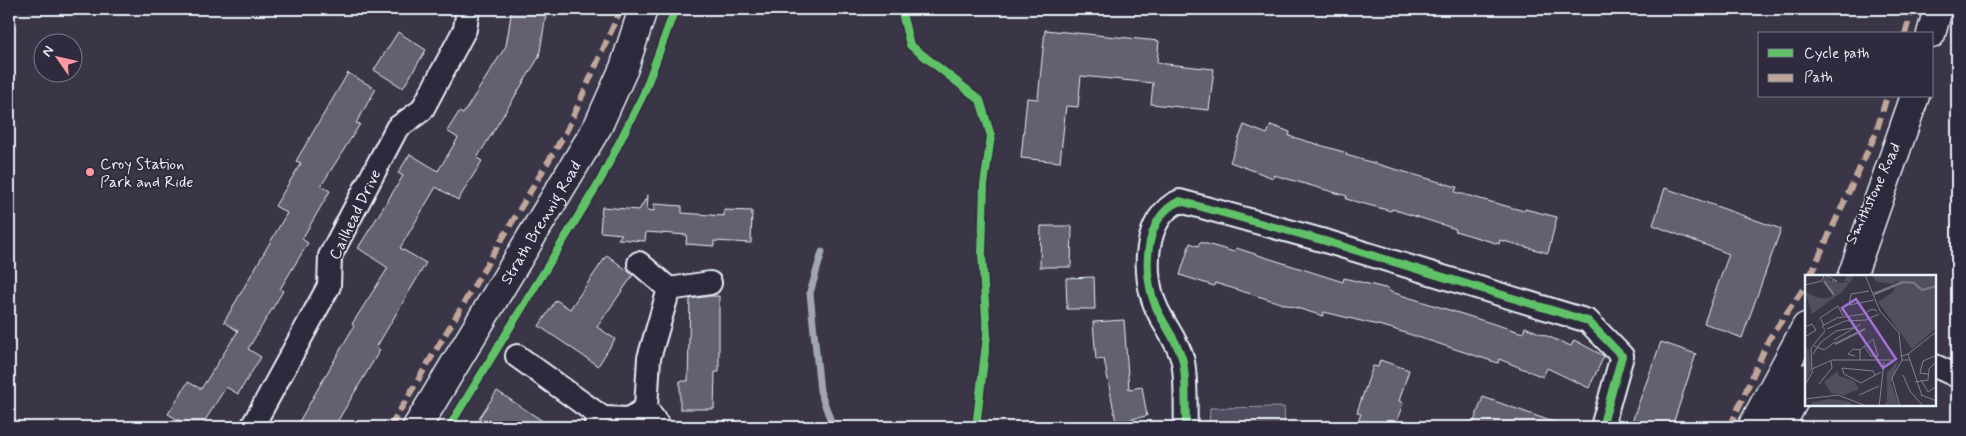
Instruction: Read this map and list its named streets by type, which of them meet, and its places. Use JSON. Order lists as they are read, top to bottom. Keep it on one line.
{"streets":{"street":["Smithstone Road","Cailhead Drive","Strath Brennig Road"]},"places":["Croy Station Park and Ride"],"legend":["Cycle path","Path"],"north":"top left"}
